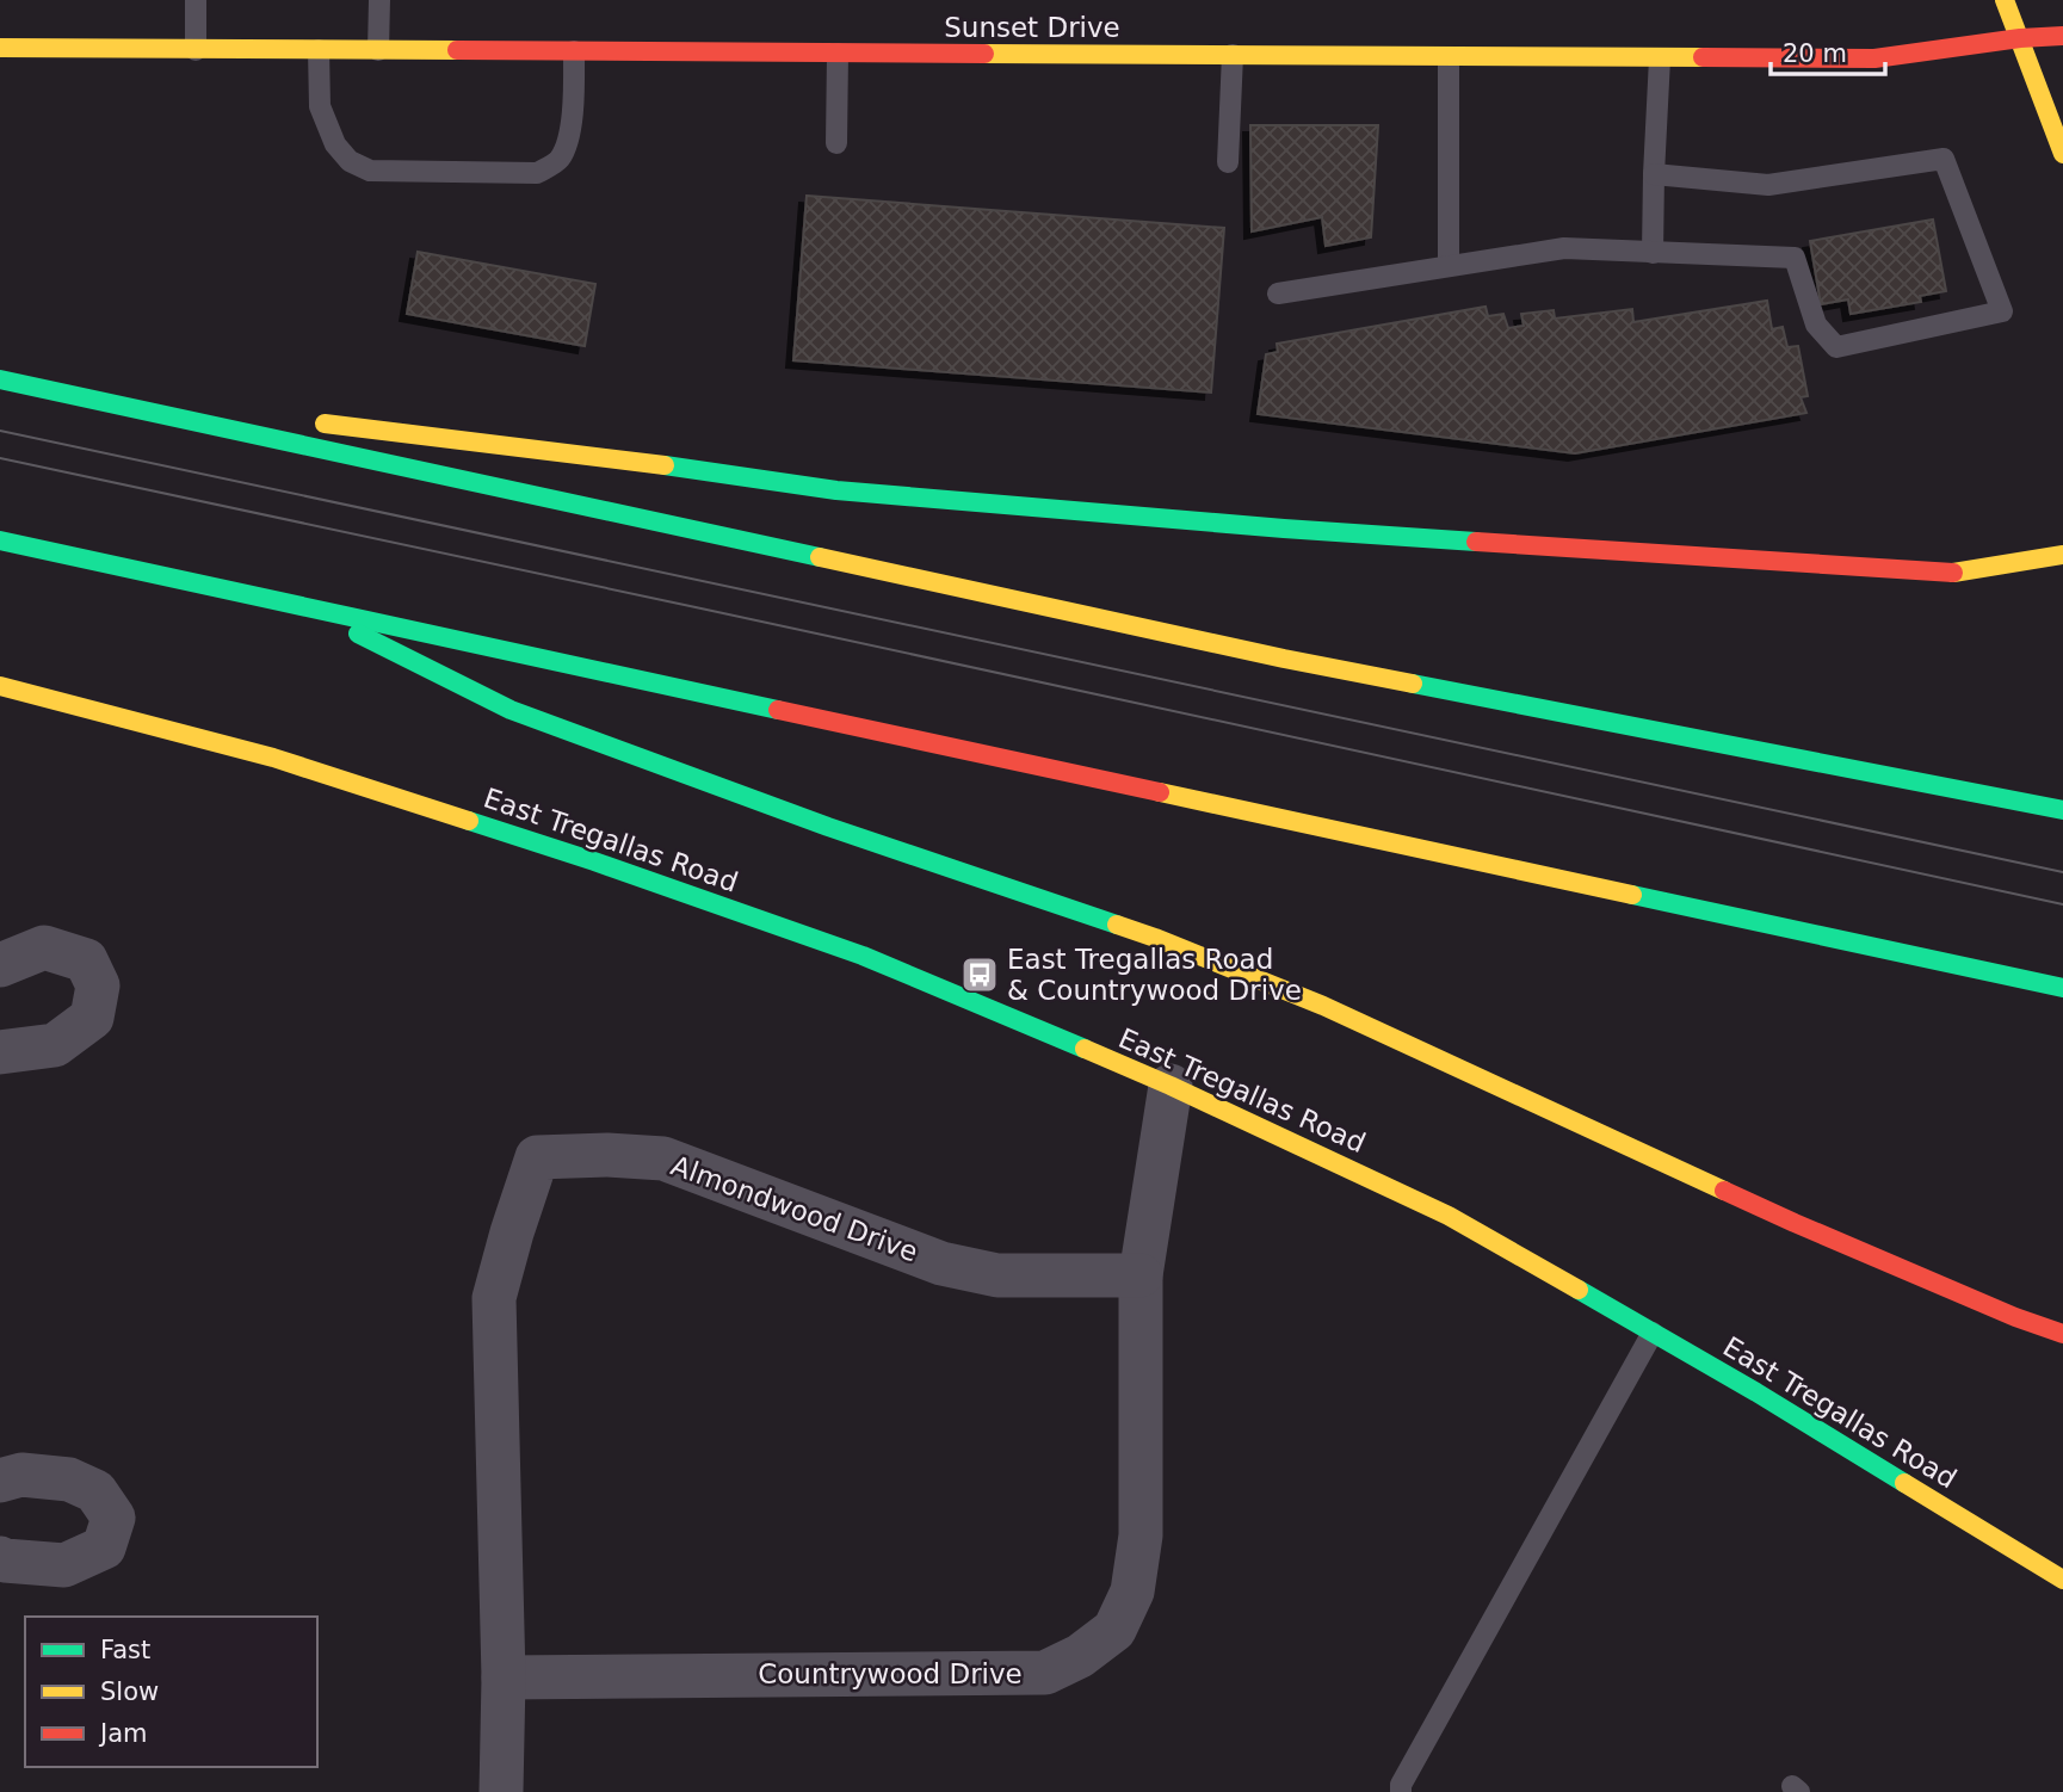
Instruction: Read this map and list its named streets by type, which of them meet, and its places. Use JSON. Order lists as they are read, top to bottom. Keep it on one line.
{"streets":{"main road":["Sunset Drive","East Tregallas Road"],"street":["Almondwood Drive","Countrywood Drive"]},"crossings":[["East Tregallas Road","Countrywood Drive"],["Almondwood Drive","Countrywood Drive"]],"places":{"bus stop":["East Tregallas Road & Countrywood Drive"]},"legend":["Fast","Slow","Jam"],"scale_bar":"20 m"}
